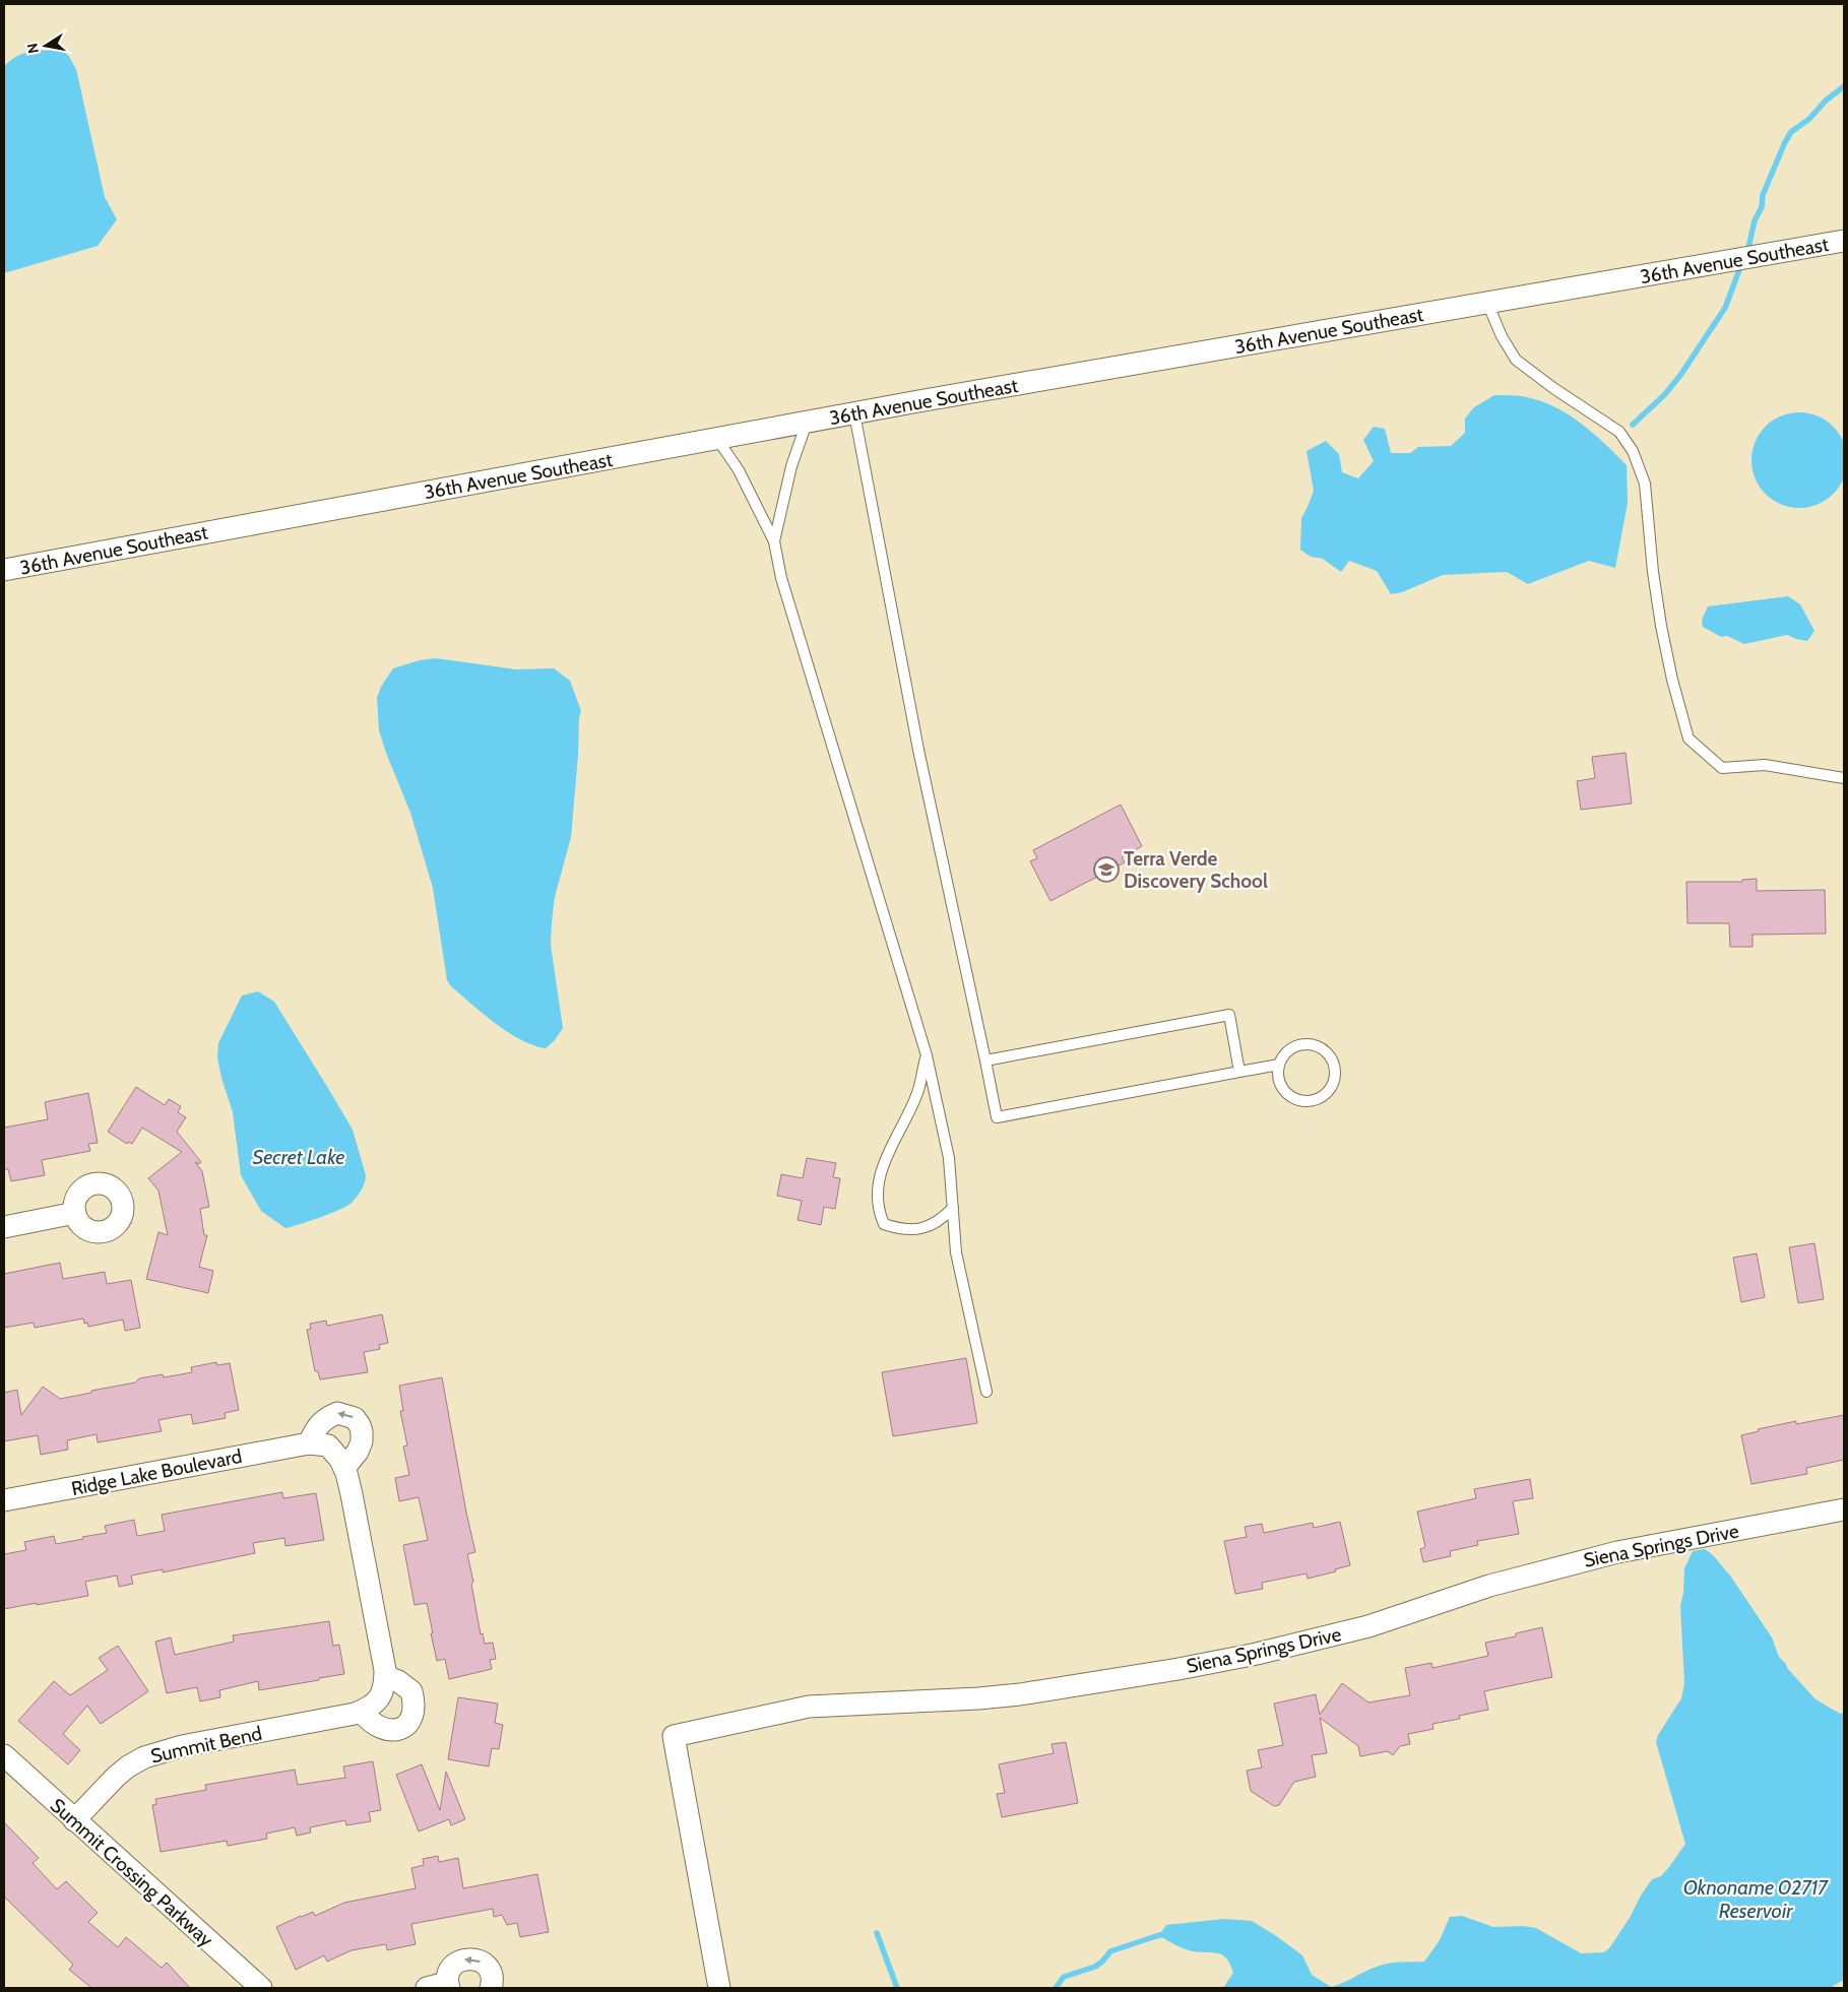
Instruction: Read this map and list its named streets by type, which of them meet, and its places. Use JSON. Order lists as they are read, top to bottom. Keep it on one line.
{"streets":{"street":["36th Avenue Southeast","Ridge Lake Boulevard","Siena Springs Drive","Summit Bend","Summit Crossing Parkway"]},"crossings":[["Ridge Lake Boulevard","Summit Bend"],["Summit Bend","Summit Crossing Parkway"]],"water":["Secret Lake","Oknoname 02717 Reservoir"],"places":{"school or university":["Terra Verde Discovery School"]},"north":"left"}
